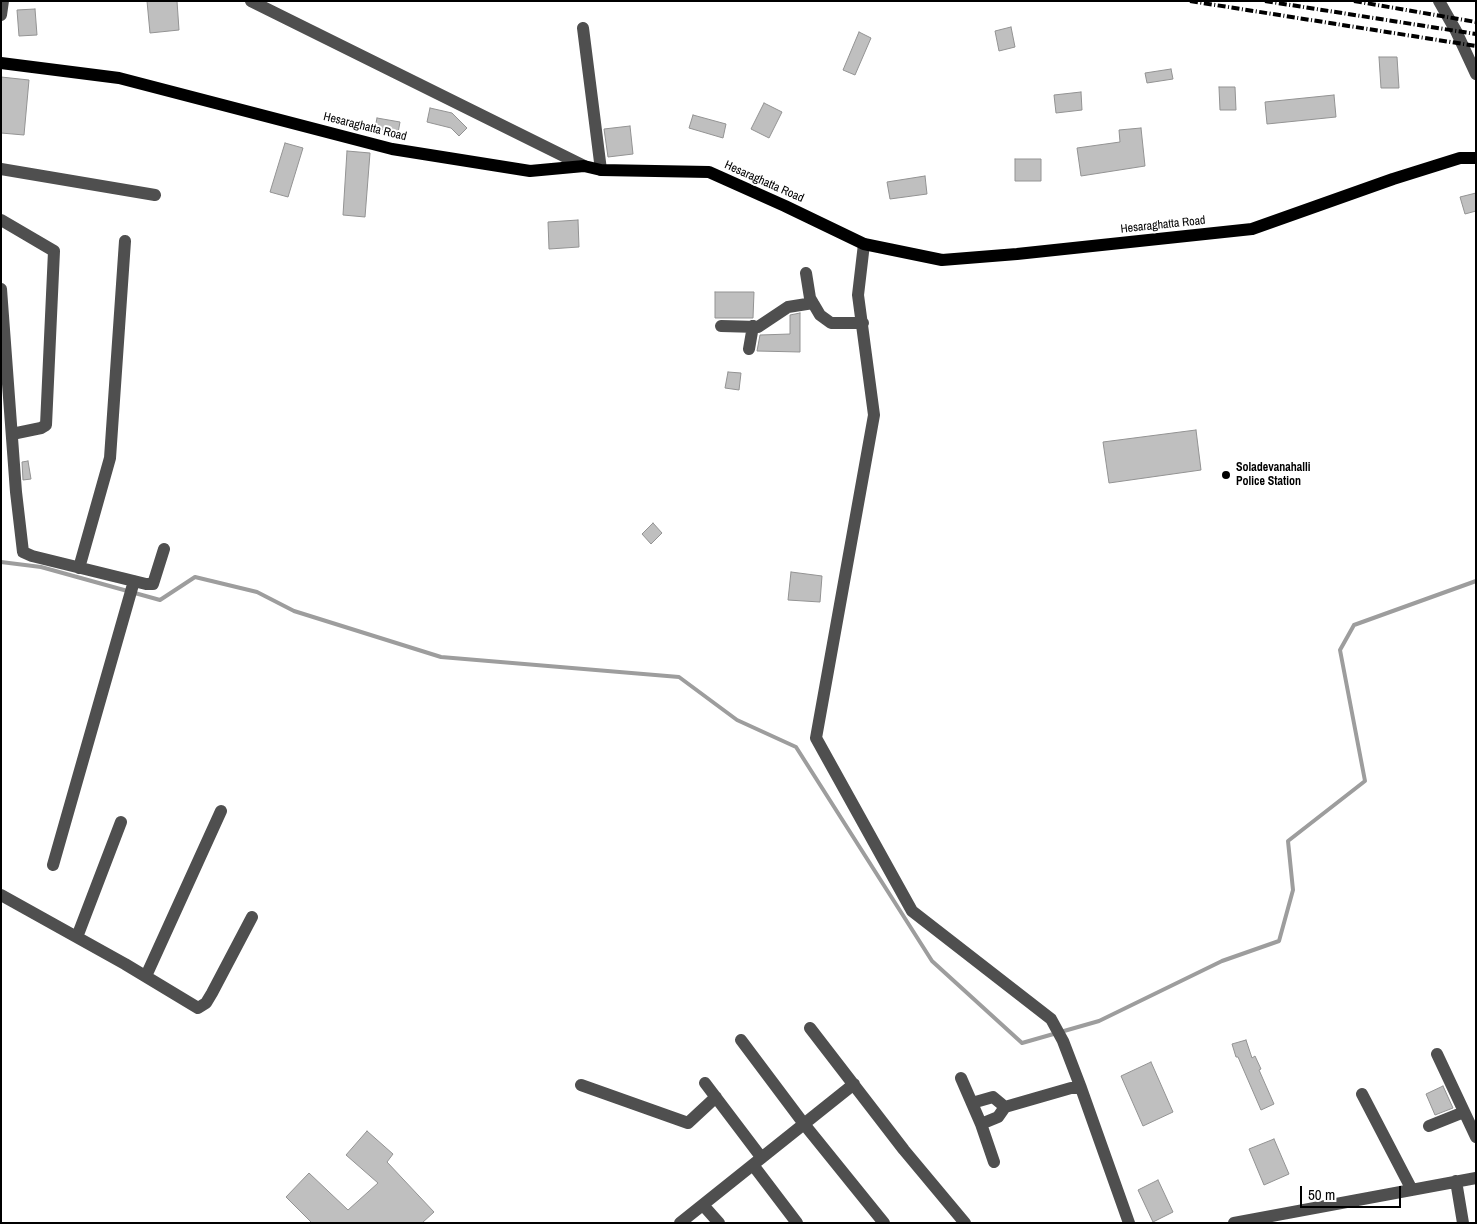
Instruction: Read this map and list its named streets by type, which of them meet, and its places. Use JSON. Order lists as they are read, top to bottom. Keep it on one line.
{"streets":{"main road":["Hesaraghatta Road"]},"places":["Soladevanahalli Police Station"],"scale_bar":"50 m"}
